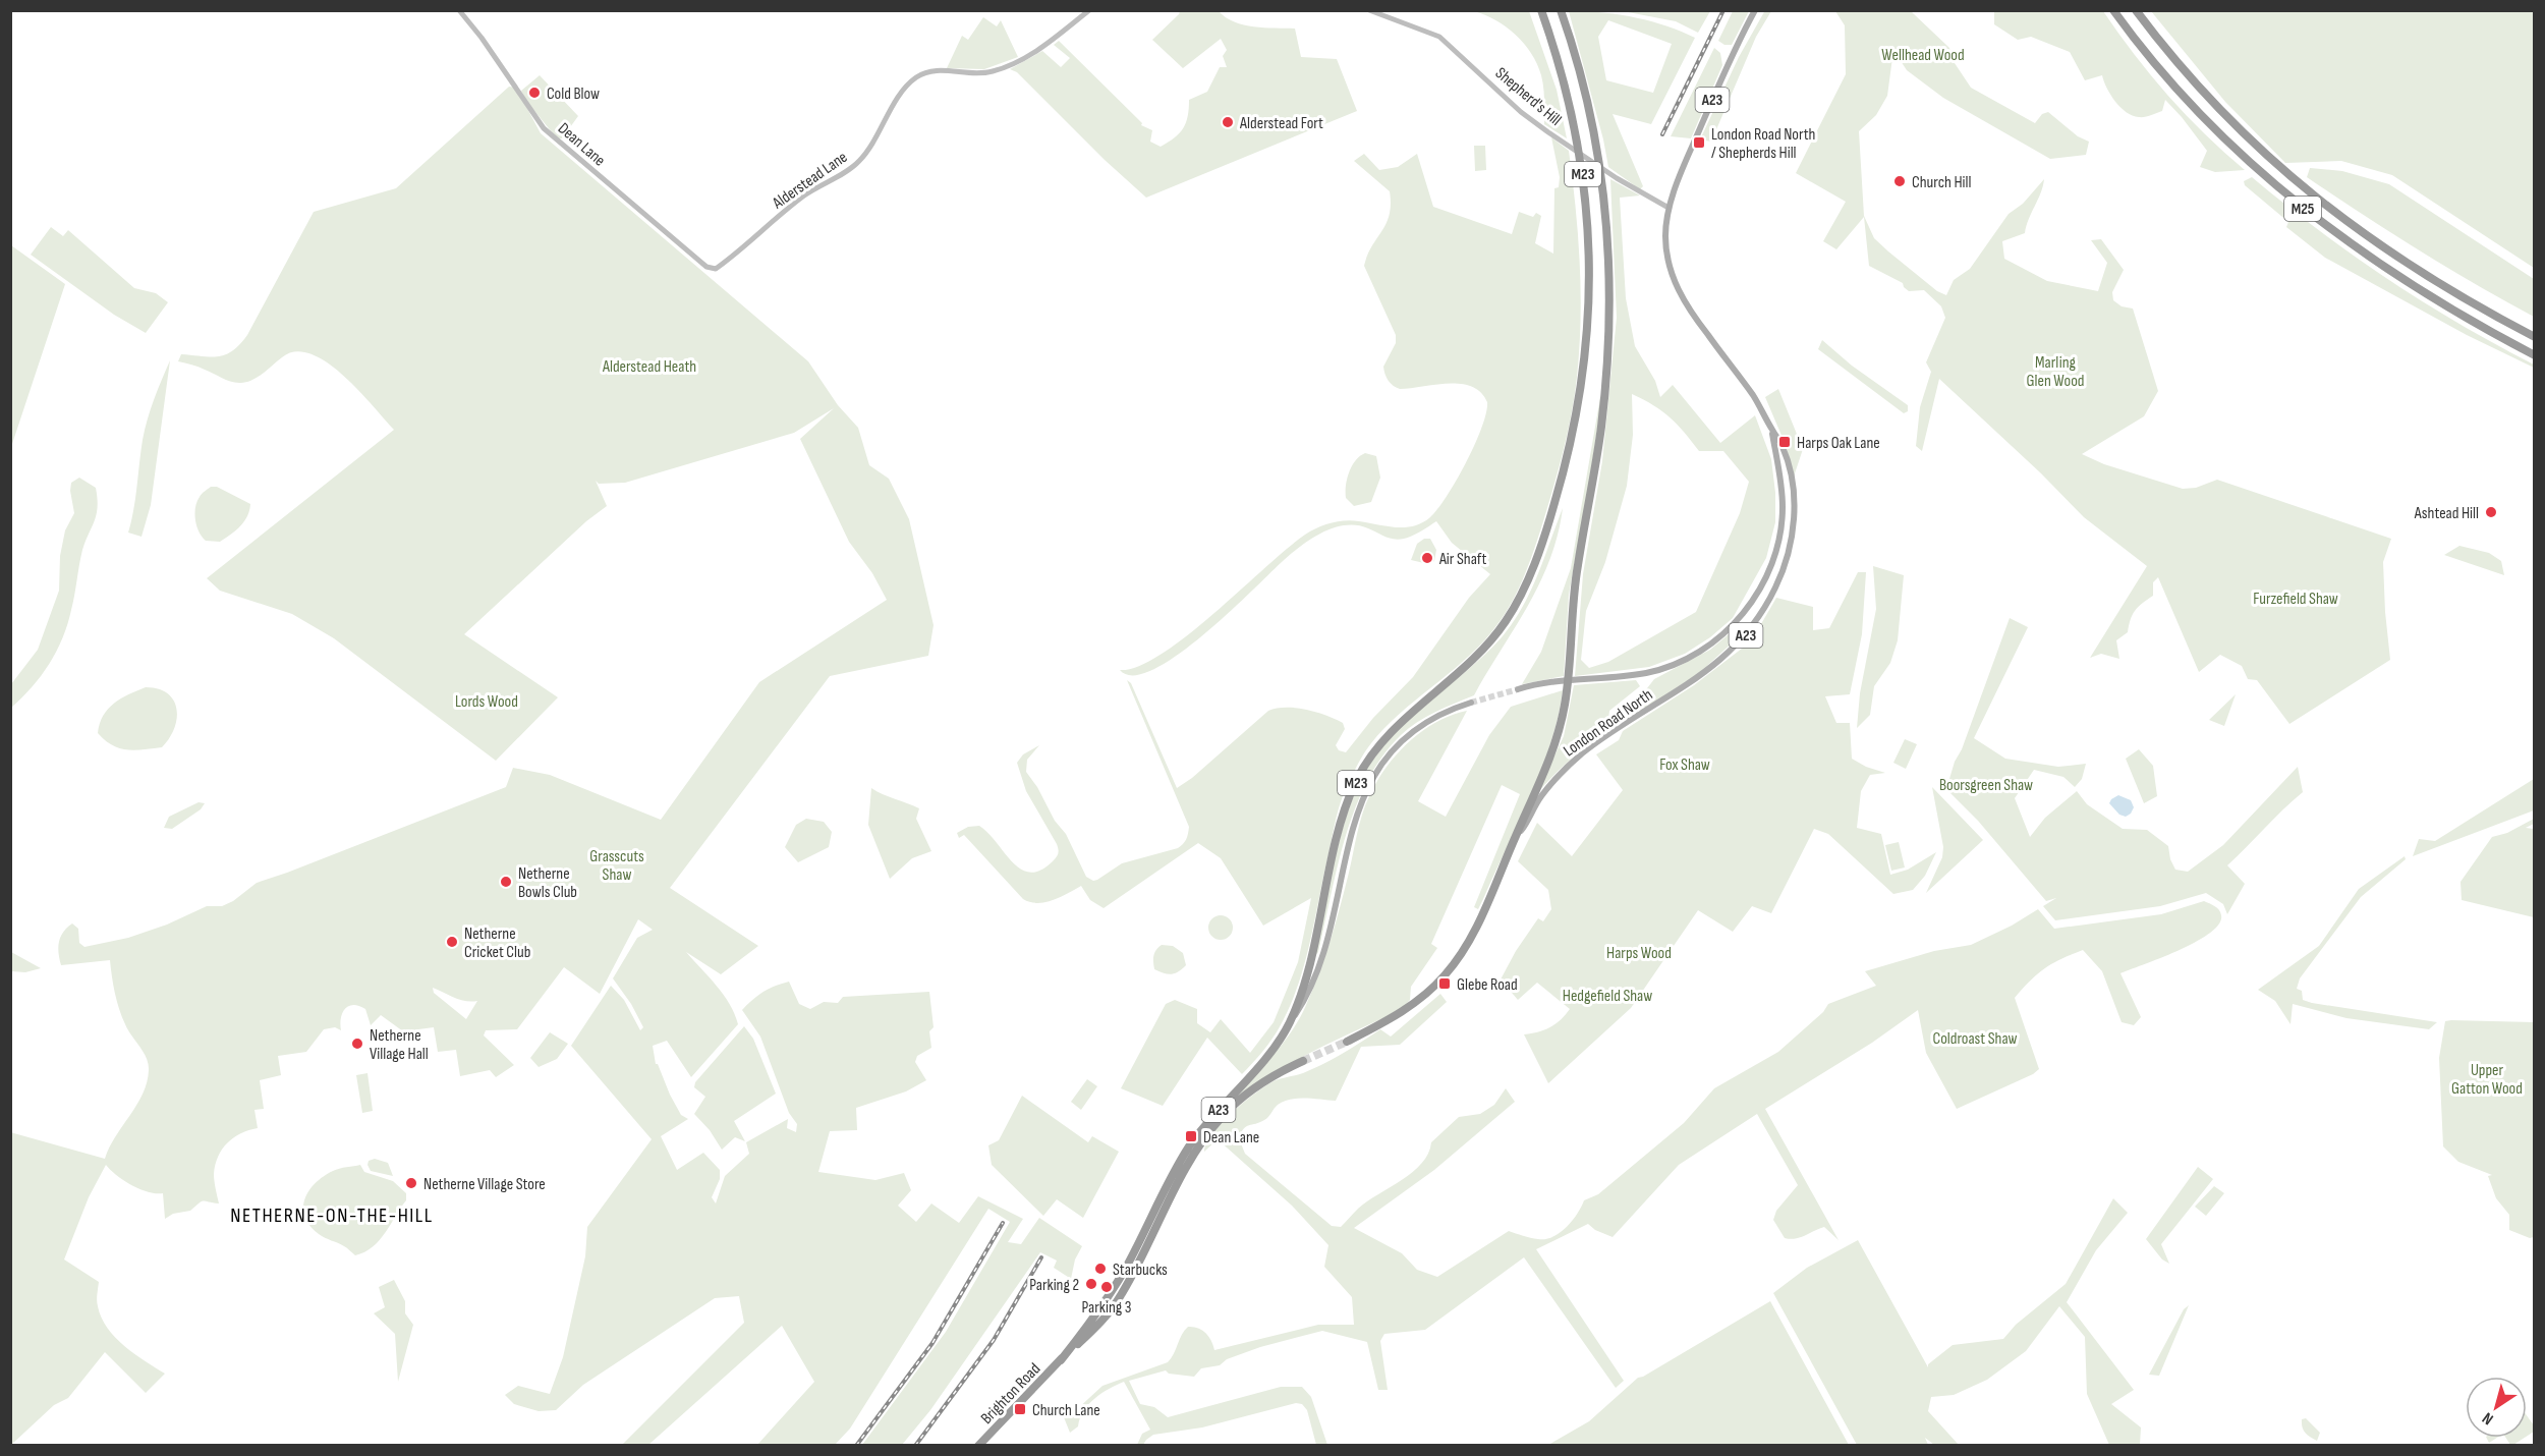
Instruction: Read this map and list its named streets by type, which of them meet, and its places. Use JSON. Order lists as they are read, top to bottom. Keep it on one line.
{"streets":{"highway":["A23","M23","M25","London Road North","Brighton Road"],"main road":["Shepherd's Hill","Dean Lane","Alderstead Lane"]},"crossings":[["Shepherd's Hill","London Road North"],["A23","M23"],["A23","Brighton Road"],["Dean Lane","Alderstead Lane"],["M23","London Road North"],["M23","Brighton Road"]],"districts":["NETHERNE-ON-THE-HILL"],"parks":["Wellhead Wood","Marling Glen Wood","Alderstead Heath","Furzefield Shaw","Lords Wood","Fox Shaw","Boorsgreen Shaw","Grasscuts Shaw","Harps Wood","Hedgefield Shaw","Coldroast Shaw","Upper Gatton Wood"],"places":{"other":["Cold Blow","Alderstead Fort","Church Hill","Ashtead Hill","Air Shaft","Netherne Bowls Club","Netherne Cricket Club","Netherne Village Hall","Netherne Village Store","Starbucks","Parking 2","Parking 3"],"transit":["London Road North / Shepherds Hill","Harps Oak Lane","Glebe Road","Dean Lane","Church Lane"]},"north":"bottom left"}
